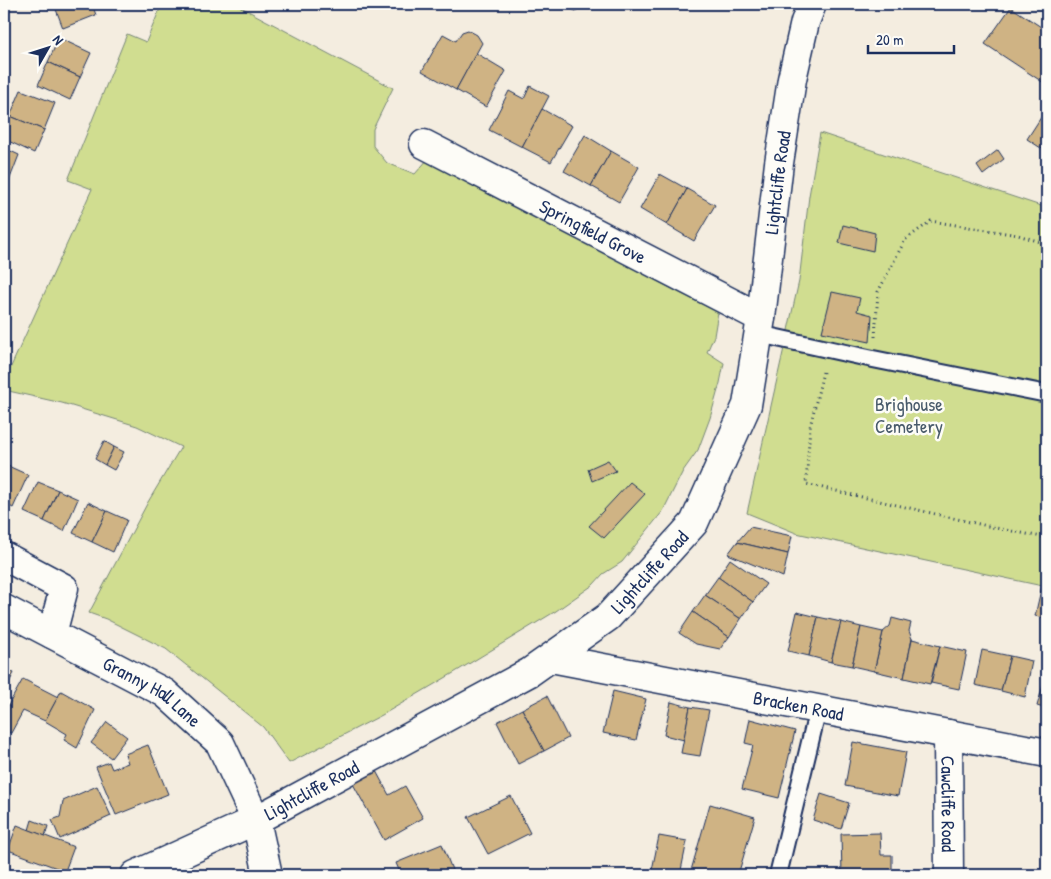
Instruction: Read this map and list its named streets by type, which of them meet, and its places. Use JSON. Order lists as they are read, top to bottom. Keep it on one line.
{"streets":{"street":["Lightcliffe Road","Springfield Grove","Granny Hall Lane","Bracken Road","Cawcliffe Road"]},"crossings":[["Lightcliffe Road","Springfield Grove"],["Lightcliffe Road","Granny Hall Lane"],["Lightcliffe Road","Bracken Road"],["Bracken Road","Cawcliffe Road"]],"parks":["Brighouse Cemetery"],"scale_bar":"20 m","north":"top right"}
